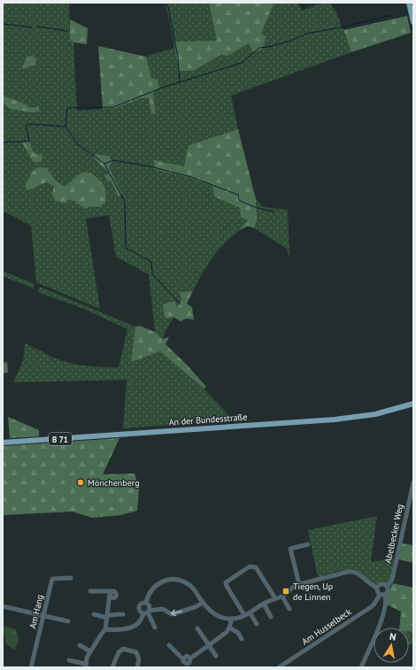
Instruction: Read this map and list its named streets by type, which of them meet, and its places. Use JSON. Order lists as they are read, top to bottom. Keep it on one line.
{"streets":{"main road":["An der Bundesstraße","B 71"],"street":["Abelbecker Weg","Am Hang","Am Husselbeck"]},"crossings":[["Abelbecker Weg","Am Husselbeck"]],"places":{"other":["Mönchenberg"],"transit":["Tiegen, Up de Linnen"]},"north":"top"}
